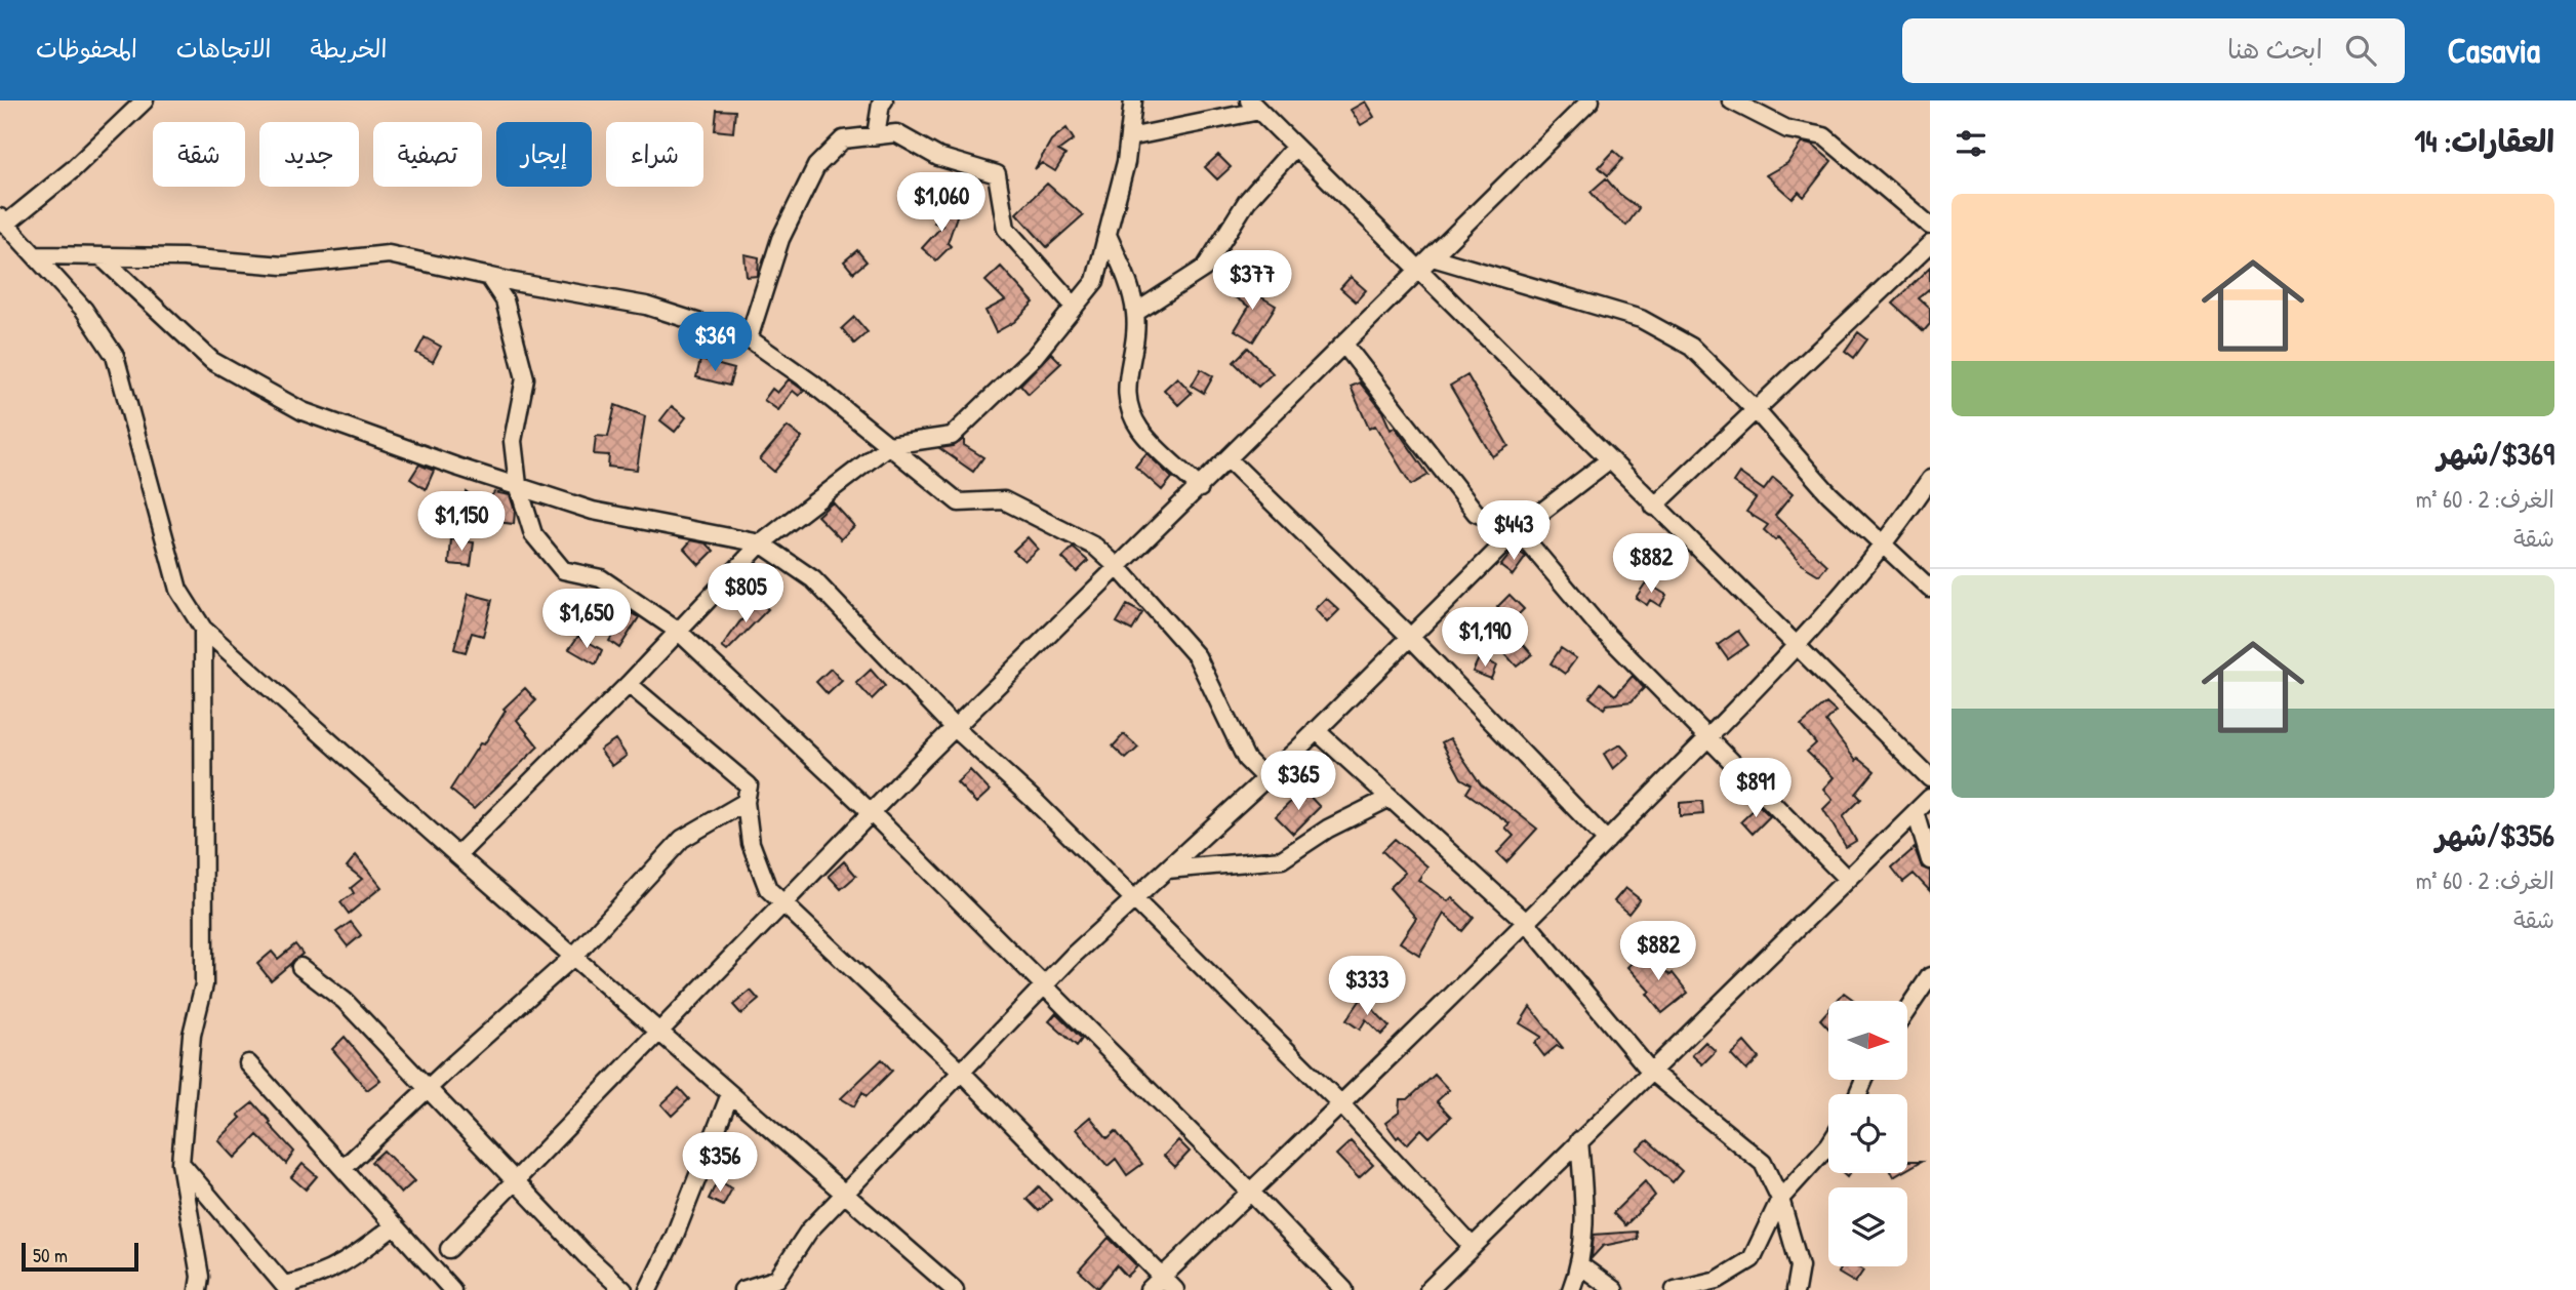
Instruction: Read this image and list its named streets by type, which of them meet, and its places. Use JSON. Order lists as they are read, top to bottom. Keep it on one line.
{"scale_bar":"50 m","north":"right","page":{"header":"Casavia","search":"ابحث هنا","nav":["الخريطة","الاتجاهات","المحفوظات"],"heading":"العقارات: 14","chip":["شراء","إيجار","تصفية","جديد","شقة"],"price":["$1,060","$377","$369","$1,150","$443","$882","$805","$1,650","$1,190","$365","$891","$882","$333","$356"],"list":[{"name":"$369/شهر","note":"الغرف: 2 · 60 m² · شقة"},{"name":"$356/شهر","note":"الغرف: 2 · 60 m² · شقة"}],"scale":"50 m"}}
